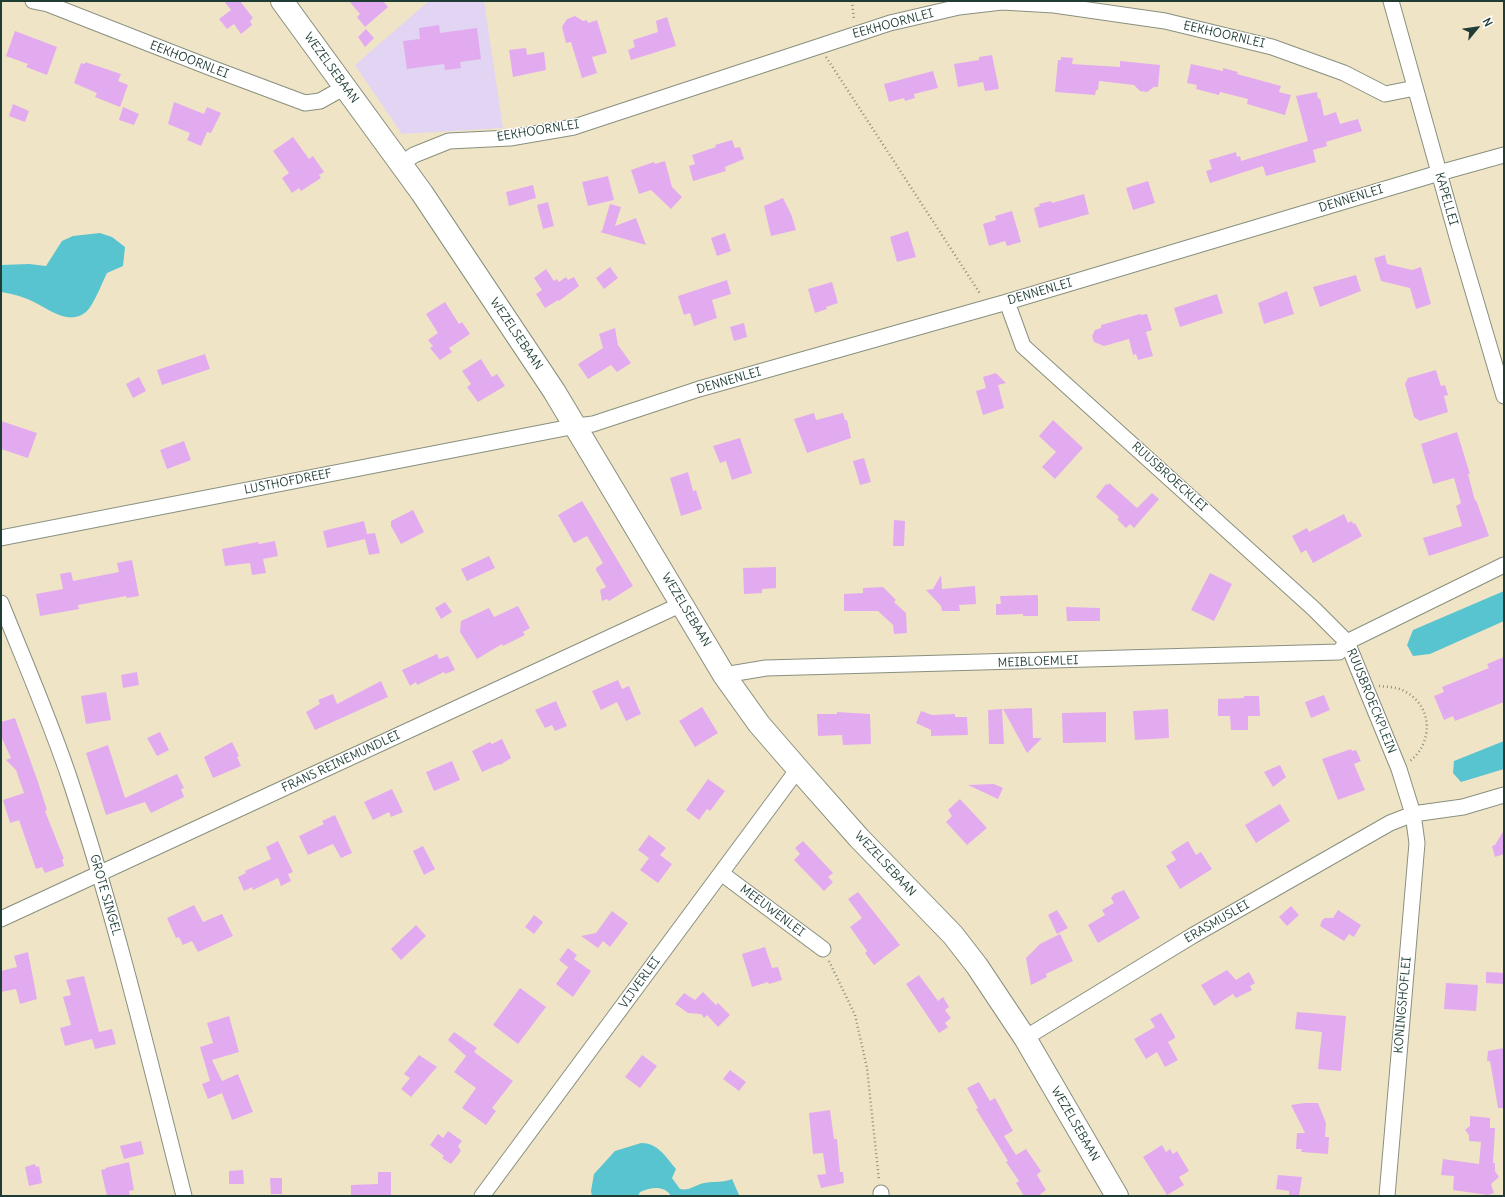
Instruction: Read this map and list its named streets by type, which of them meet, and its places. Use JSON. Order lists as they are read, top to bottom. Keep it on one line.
{"streets":{"street":["EEKHOORNLEI","WEZELSEBAAN","DENNENLEI","KAPELLEI","RUUSBROECKLEI","LUSTHOFDREEF","MEIBLOEMLEI","RUUSBROECKPLEIN","FRANS REINEMUNDLEI","GROTE SINGEL","MEEUWENLEI","ERASMUSLEI","VIJVERLEI","KONINGSHOFLEI"]},"crossings":[["EEKHOORNLEI","WEZELSEBAAN"],["EEKHOORNLEI","KAPELLEI"],["WEZELSEBAAN","DENNENLEI"],["WEZELSEBAAN","LUSTHOFDREEF"],["WEZELSEBAAN","MEIBLOEMLEI"],["WEZELSEBAAN","FRANS REINEMUNDLEI"],["WEZELSEBAAN","ERASMUSLEI"],["WEZELSEBAAN","VIJVERLEI"],["DENNENLEI","KAPELLEI"],["DENNENLEI","RUUSBROECKLEI"],["DENNENLEI","LUSTHOFDREEF"],["RUUSBROECKLEI","MEIBLOEMLEI"],["RUUSBROECKLEI","RUUSBROECKPLEIN"],["MEIBLOEMLEI","RUUSBROECKPLEIN"],["RUUSBROECKPLEIN","ERASMUSLEI"],["RUUSBROECKPLEIN","KONINGSHOFLEI"],["FRANS REINEMUNDLEI","GROTE SINGEL"],["MEEUWENLEI","VIJVERLEI"],["ERASMUSLEI","KONINGSHOFLEI"]],"north":"top right"}
